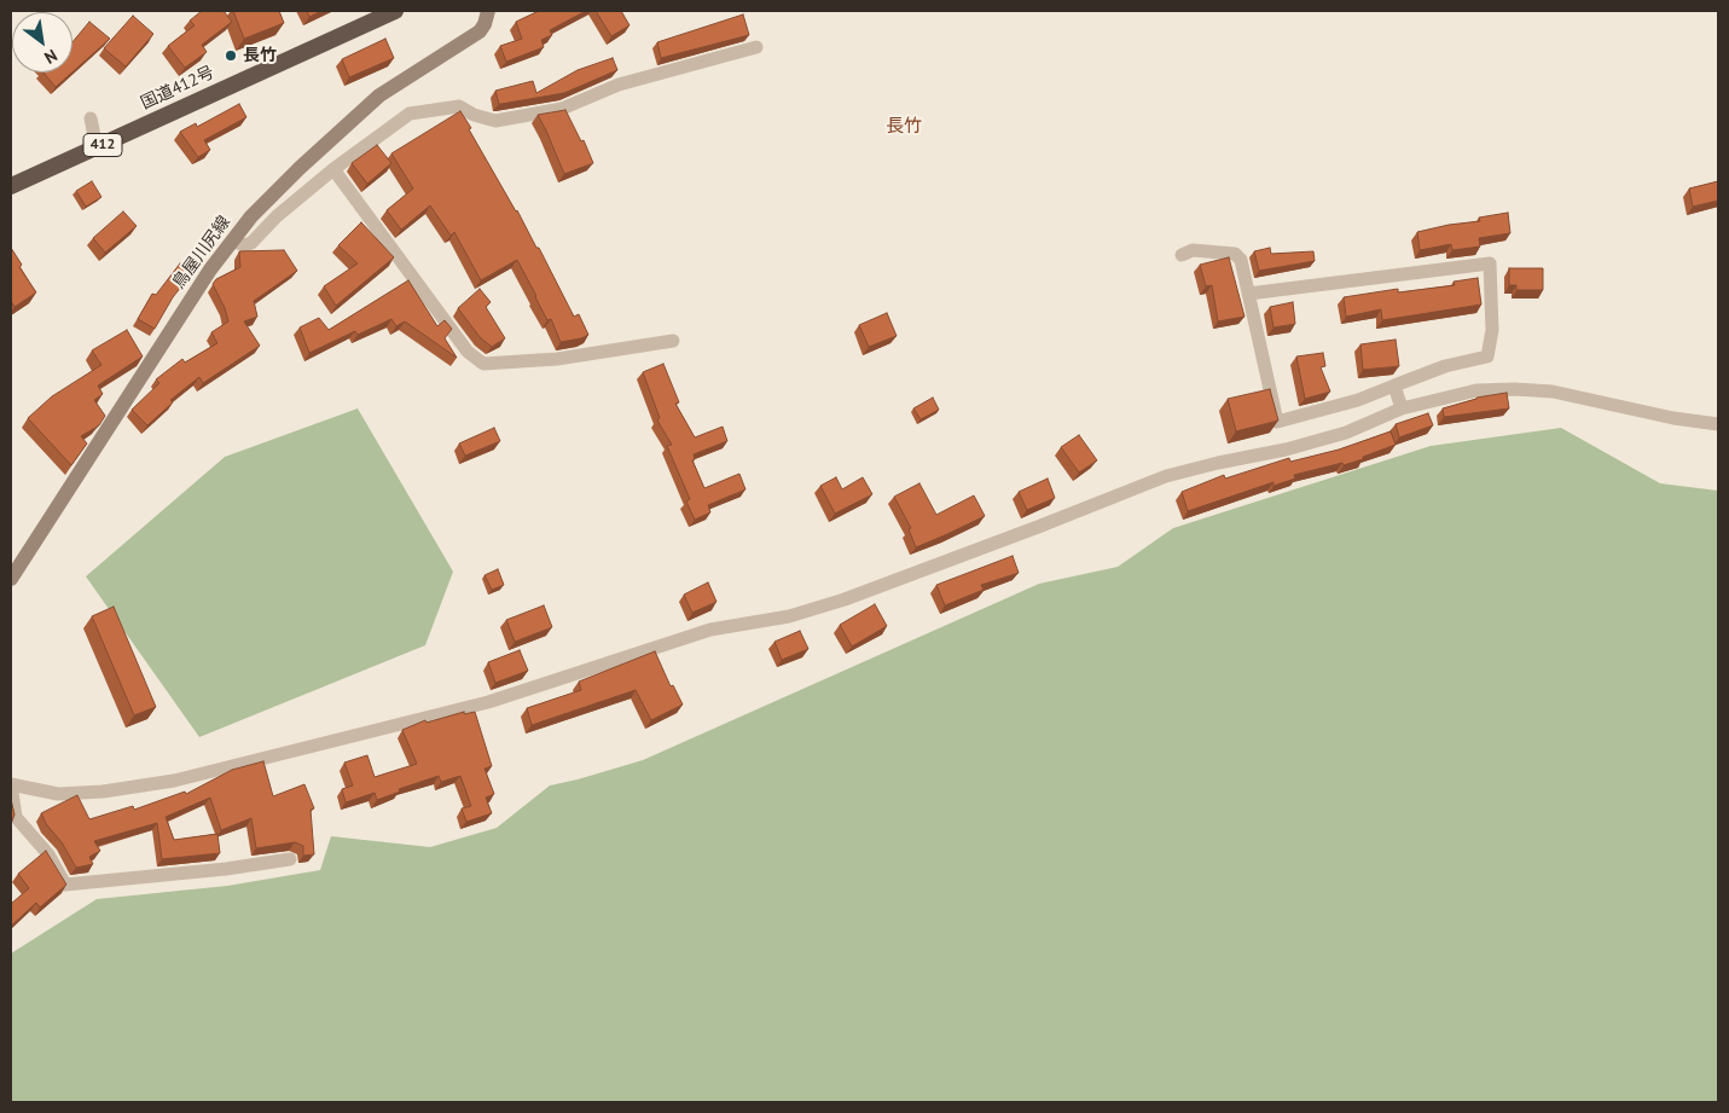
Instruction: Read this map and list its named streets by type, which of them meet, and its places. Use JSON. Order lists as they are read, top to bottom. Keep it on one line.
{"streets":{"highway":["国道412号","412"],"main road":["鳥屋川尻線"]},"districts":["長竹"],"places":["長竹"],"north":"bottom right"}
